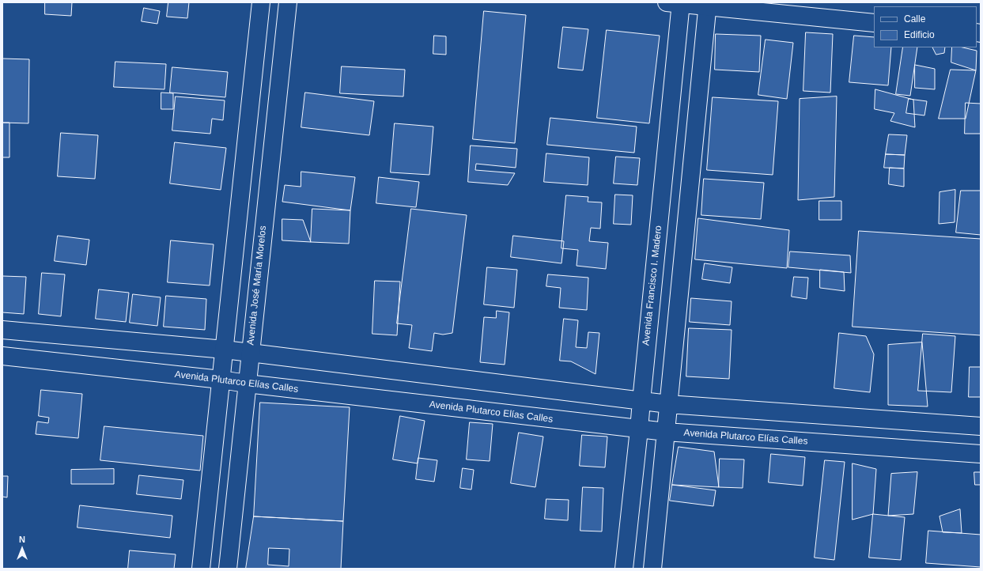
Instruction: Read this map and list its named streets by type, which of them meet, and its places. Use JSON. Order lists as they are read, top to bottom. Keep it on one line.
{"streets":{"street":["Avenida José María Morelos","Avenida Francisco I. Madero","Avenida Plutarco Elías Calles"]},"crossings":[["Avenida José María Morelos","Avenida Plutarco Elías Calles"],["Avenida Francisco I. Madero","Avenida Plutarco Elías Calles"]],"legend":["Calle","Edificio"],"north":"top"}
